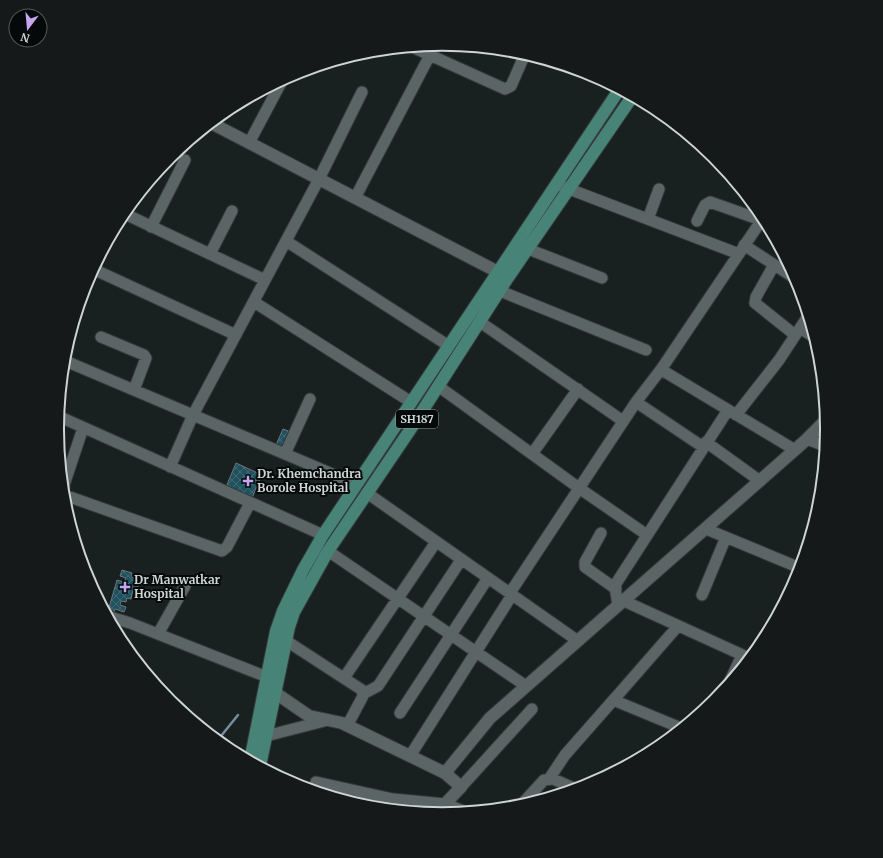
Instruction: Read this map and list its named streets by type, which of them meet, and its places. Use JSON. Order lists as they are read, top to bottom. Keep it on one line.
{"streets":{"main road":["SH187"]},"places":{"health":["Dr. Khemchandra Borole Hospital","Dr Manwatkar Hospital"]},"north":"bottom"}
